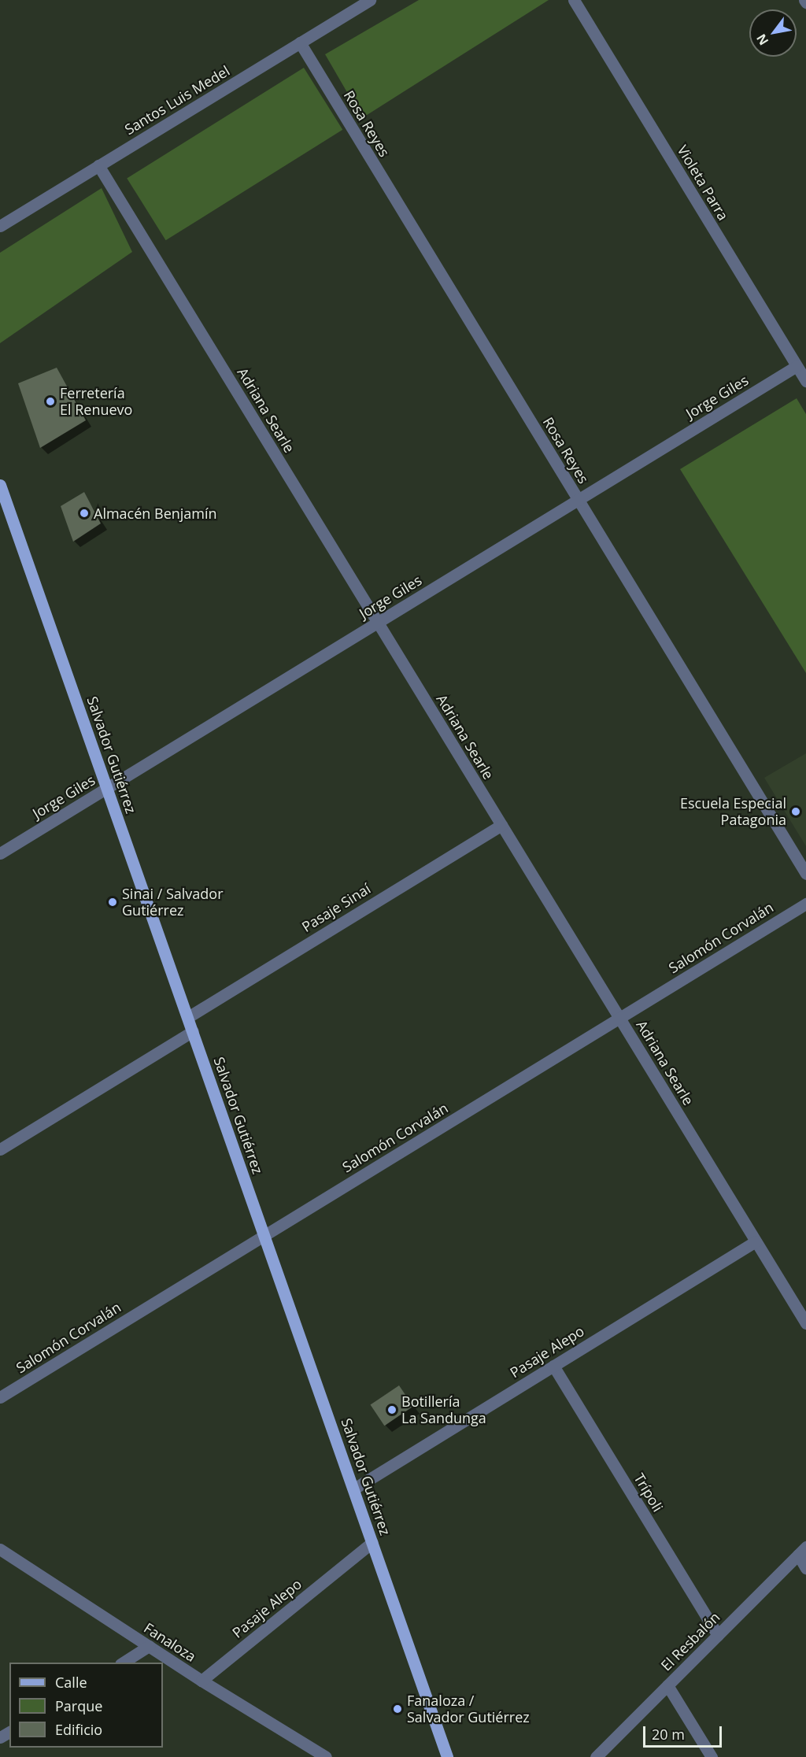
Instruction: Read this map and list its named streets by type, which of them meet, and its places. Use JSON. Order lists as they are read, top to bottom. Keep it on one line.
{"streets":{"main road":["Salvador Gutiérrez"],"street":["Santos Luis Medel","Rosa Reyes","Violeta Parra","Jorge Giles","Adriana Searle","Pasaje Sinaí","Salomón Corvalán","Pasaje Alepo","Trípoli","El Resbalón","Fanaloza"]},"crossings":[["Santos Luis Medel","Rosa Reyes"],["Santos Luis Medel","Adriana Searle"],["Rosa Reyes","Jorge Giles"],["Violeta Parra","Jorge Giles"],["Jorge Giles","Adriana Searle"],["Jorge Giles","Salvador Gutiérrez"],["Adriana Searle","Pasaje Sinaí"],["Adriana Searle","Salomón Corvalán"],["Adriana Searle","Pasaje Alepo"],["Salvador Gutiérrez","Pasaje Sinaí"],["Salvador Gutiérrez","Salomón Corvalán"],["Salvador Gutiérrez","Pasaje Alepo"],["Pasaje Alepo","Trípoli"],["Pasaje Alepo","Fanaloza"],["Trípoli","El Resbalón"]],"places":["Ferretería El Renuevo","Almacén Benjamín","Escuela Especial Patagonia","Sinai / Salvador Gutiérrez","Botillería La Sandunga","Fanaloza / Salvador Gutiérrez"],"legend":["Calle","Parque","Edificio"],"scale_bar":"20 m","north":"bottom left"}
